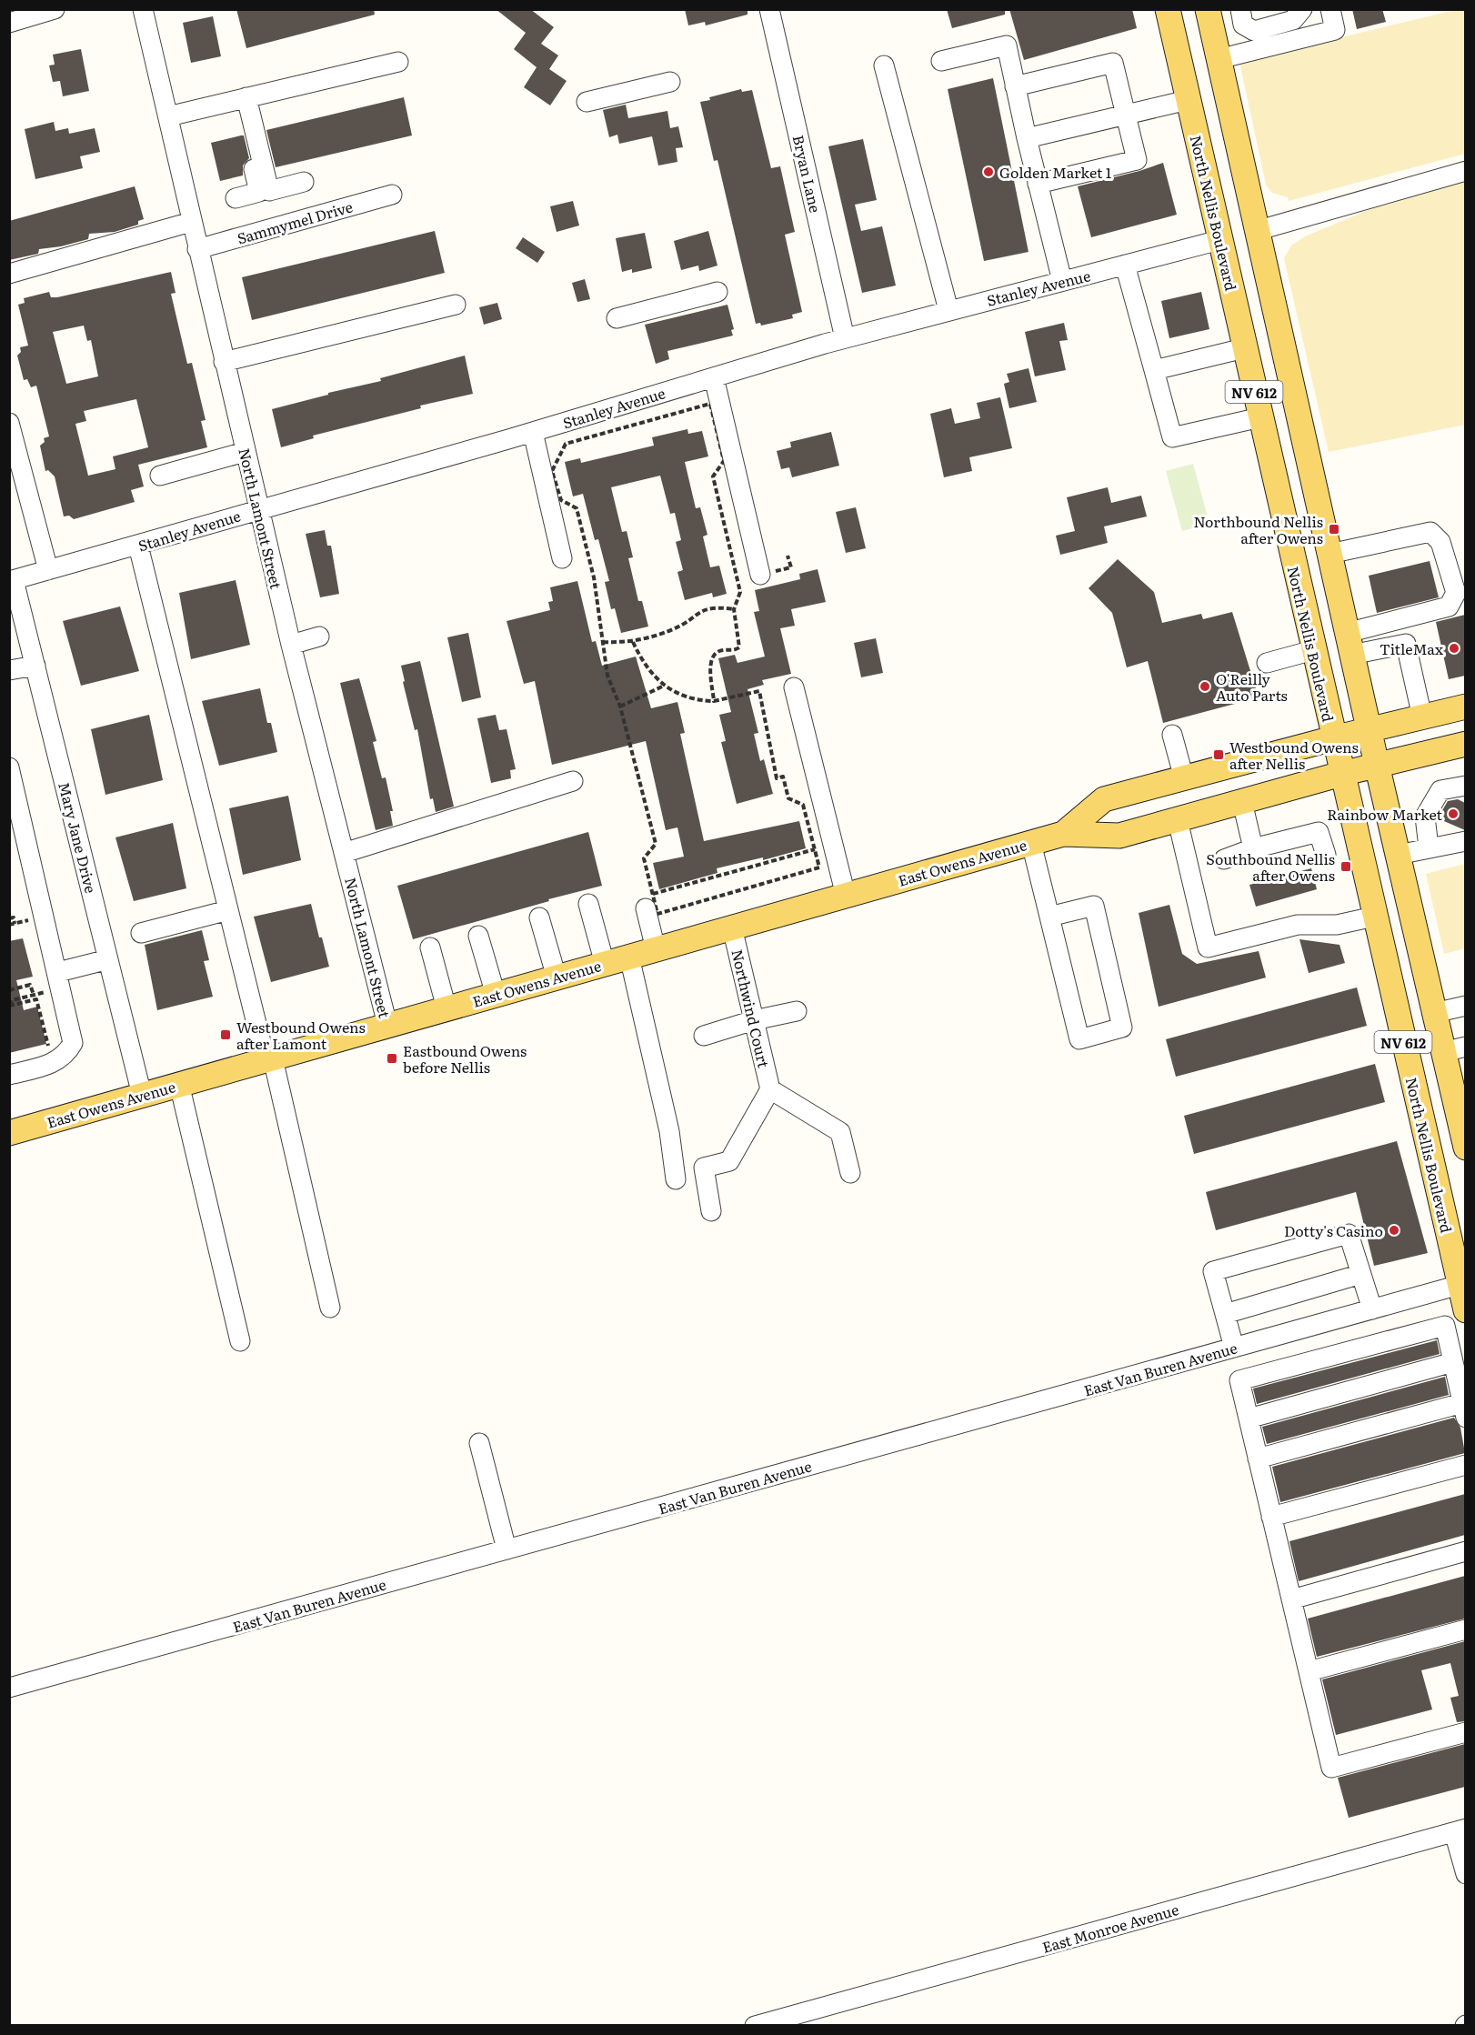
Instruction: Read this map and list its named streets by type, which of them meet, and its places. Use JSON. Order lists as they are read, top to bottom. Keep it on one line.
{"streets":{"main road":["North Nellis Boulevard","NV 612","East Owens Avenue"],"street":["Bryan Lane","Sammymel Drive","Stanley Avenue","North Lamont Street","Mary Jane Drive","Northwind Court","East Van Buren Avenue","East Monroe Avenue"]},"crossings":[["Bryan Lane","Stanley Avenue"],["North Nellis Boulevard","Stanley Avenue"],["North Nellis Boulevard","East Owens Avenue"],["North Nellis Boulevard","East Van Buren Avenue"],["Sammymel Drive","North Lamont Street"],["Stanley Avenue","North Lamont Street"],["Stanley Avenue","Mary Jane Drive"],["NV 612","East Owens Avenue"],["North Lamont Street","East Owens Avenue"],["Mary Jane Drive","East Owens Avenue"],["East Owens Avenue","Northwind Court"]],"places":{"other":["Golden Market 1","TitleMax","O'Reilly Auto Parts","Rainbow Market","Dotty's Casino"],"transit":["Northbound Nellis after Owens","Westbound Owens after Nellis","Southbound Nellis after Owens","Westbound Owens after Lamont","Eastbound Owens before Nellis"]}}
